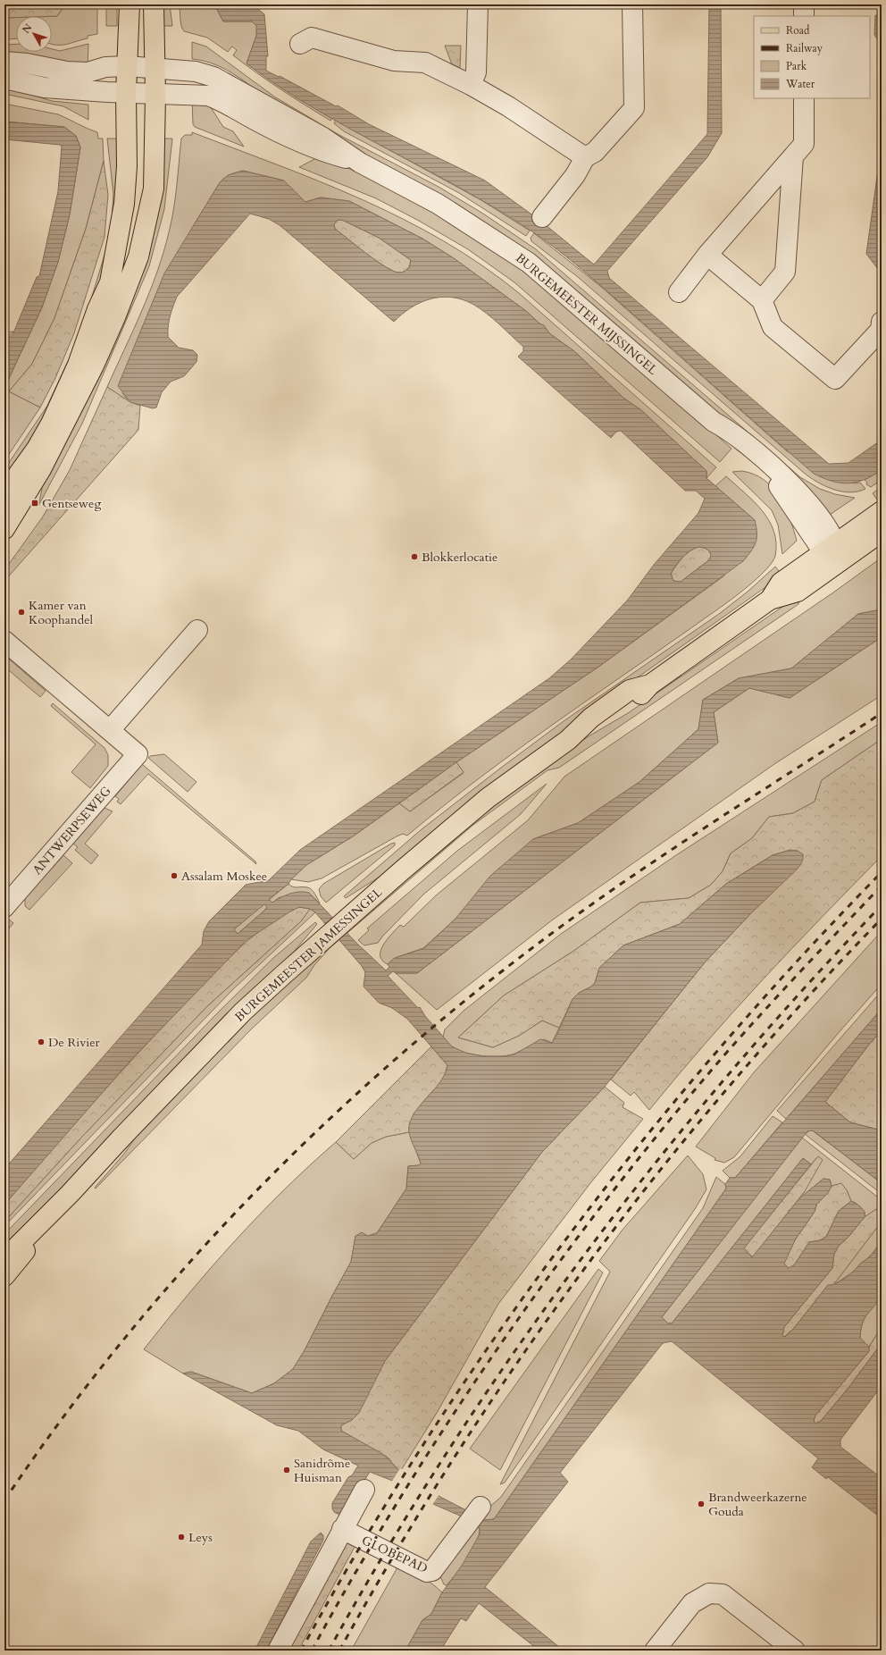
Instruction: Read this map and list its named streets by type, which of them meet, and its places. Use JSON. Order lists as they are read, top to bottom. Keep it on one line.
{"streets":{"main road":["BURGEMEESTER JAMESSINGEL"],"street":["BURGEMEESTER MIJSSINGEL","ANTWERPSEWEG","GLOBEPAD"]},"crossings":[["BURGEMEESTER MIJSSINGEL","BURGEMEESTER JAMESSINGEL"]],"places":{"transit":["Gentseweg"],"other":["Blokkerlocatie","Kamer van Koophandel","Assalam Moskee","De Rivier","Sanidrõme Huisman","Brandweerkazerne Gouda","Leys"]},"legend":["Road","Railway","Park","Water"],"north":"top left"}
